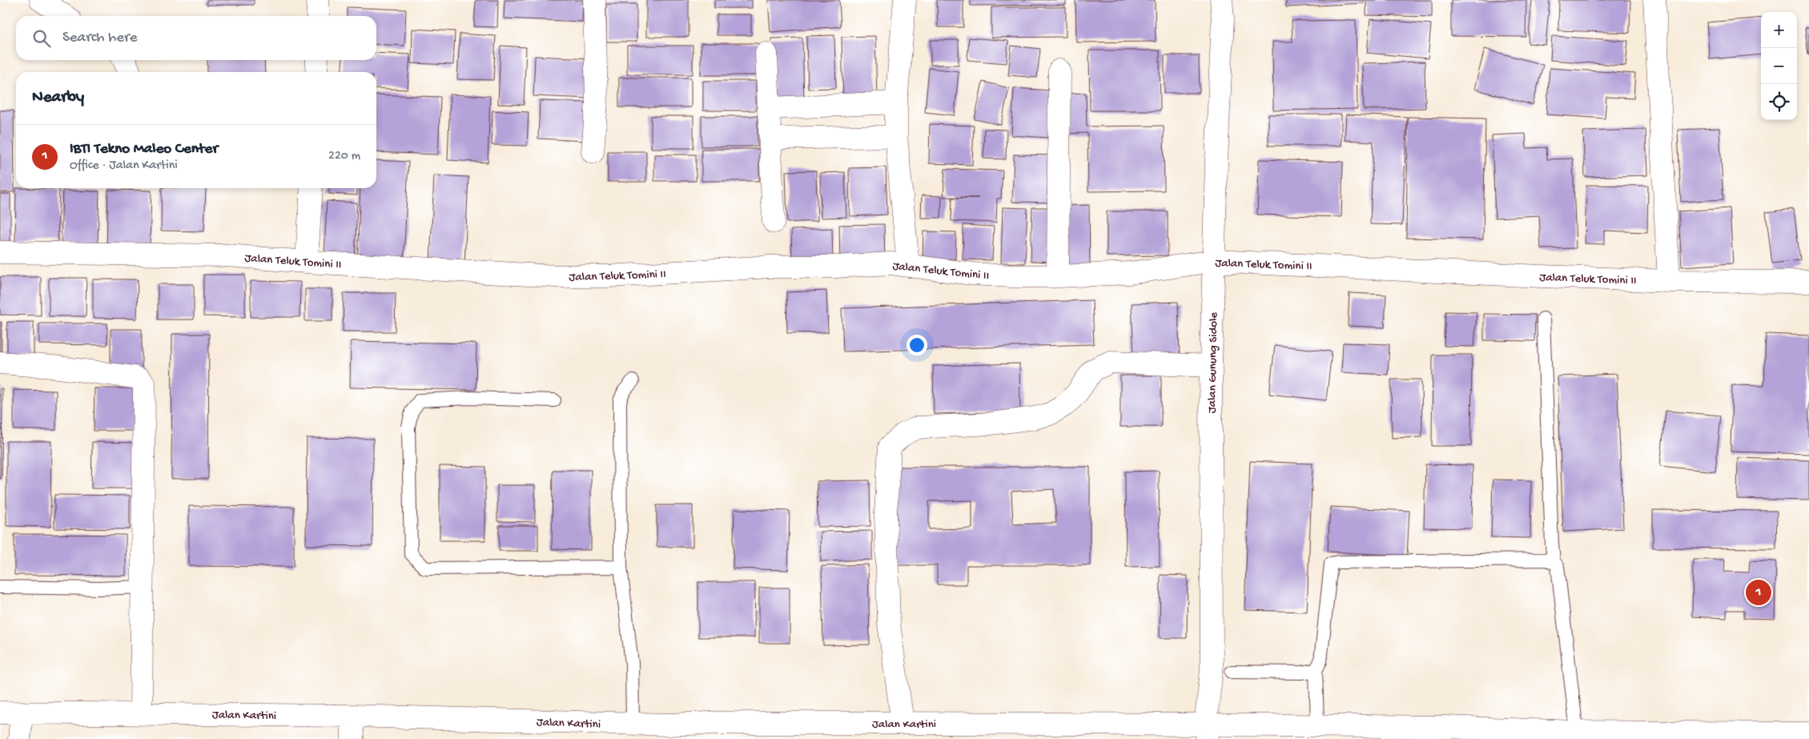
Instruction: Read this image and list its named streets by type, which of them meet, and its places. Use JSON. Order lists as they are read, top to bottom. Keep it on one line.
{"streets":{"street":["Jalan Teluk Tomini II","Jalan Gunung Sidole","Jalan Kartini"]},"crossings":[["Jalan Teluk Tomini II","Jalan Gunung Sidole"],["Jalan Gunung Sidole","Jalan Kartini"]],"page":{"map_buttons":["+","−"],"search":"Search here","heading":"Nearby","list":[{"mark":"1","name":"IBTI Tekno Maleo Center","note":"Office · Jalan Kartini","value":"220 m"}],"pins":"1"}}
